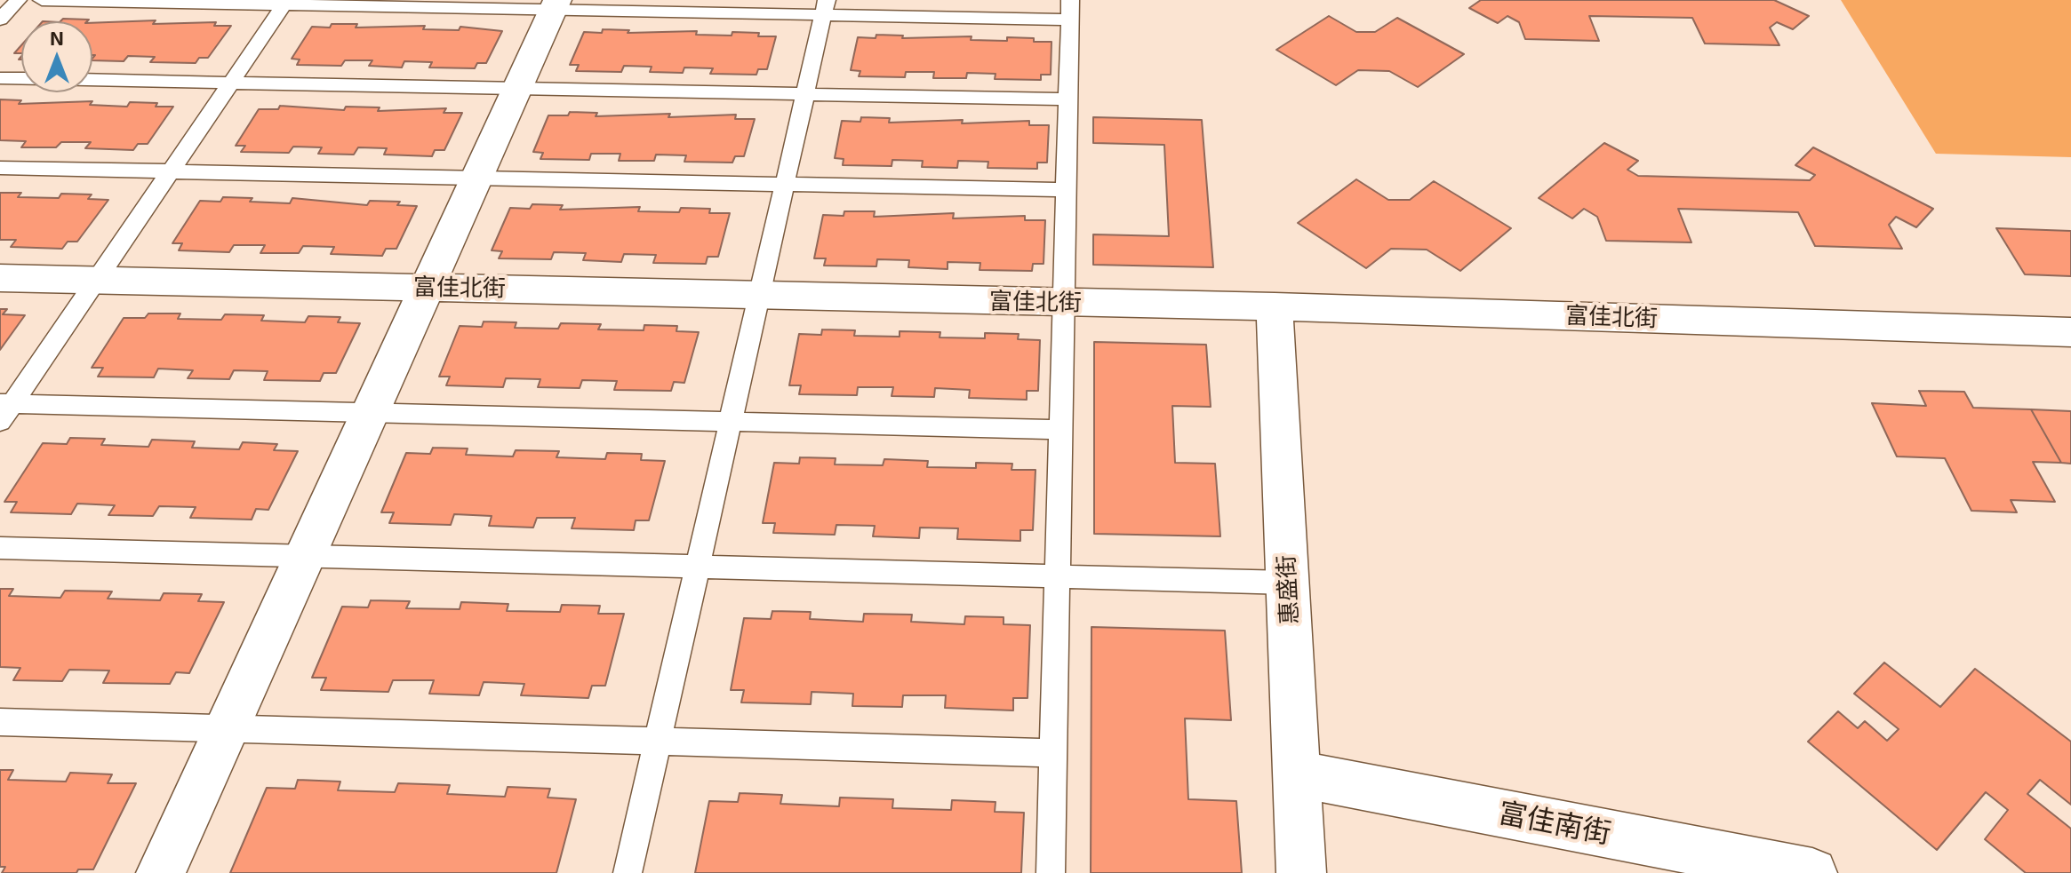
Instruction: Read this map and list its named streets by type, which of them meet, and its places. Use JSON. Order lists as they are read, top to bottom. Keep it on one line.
{"streets":{"street":["富佳北街","惠盛街","富佳南街"]},"crossings":[["富佳北街","惠盛街"],["惠盛街","富佳南街"]],"north":"top"}
